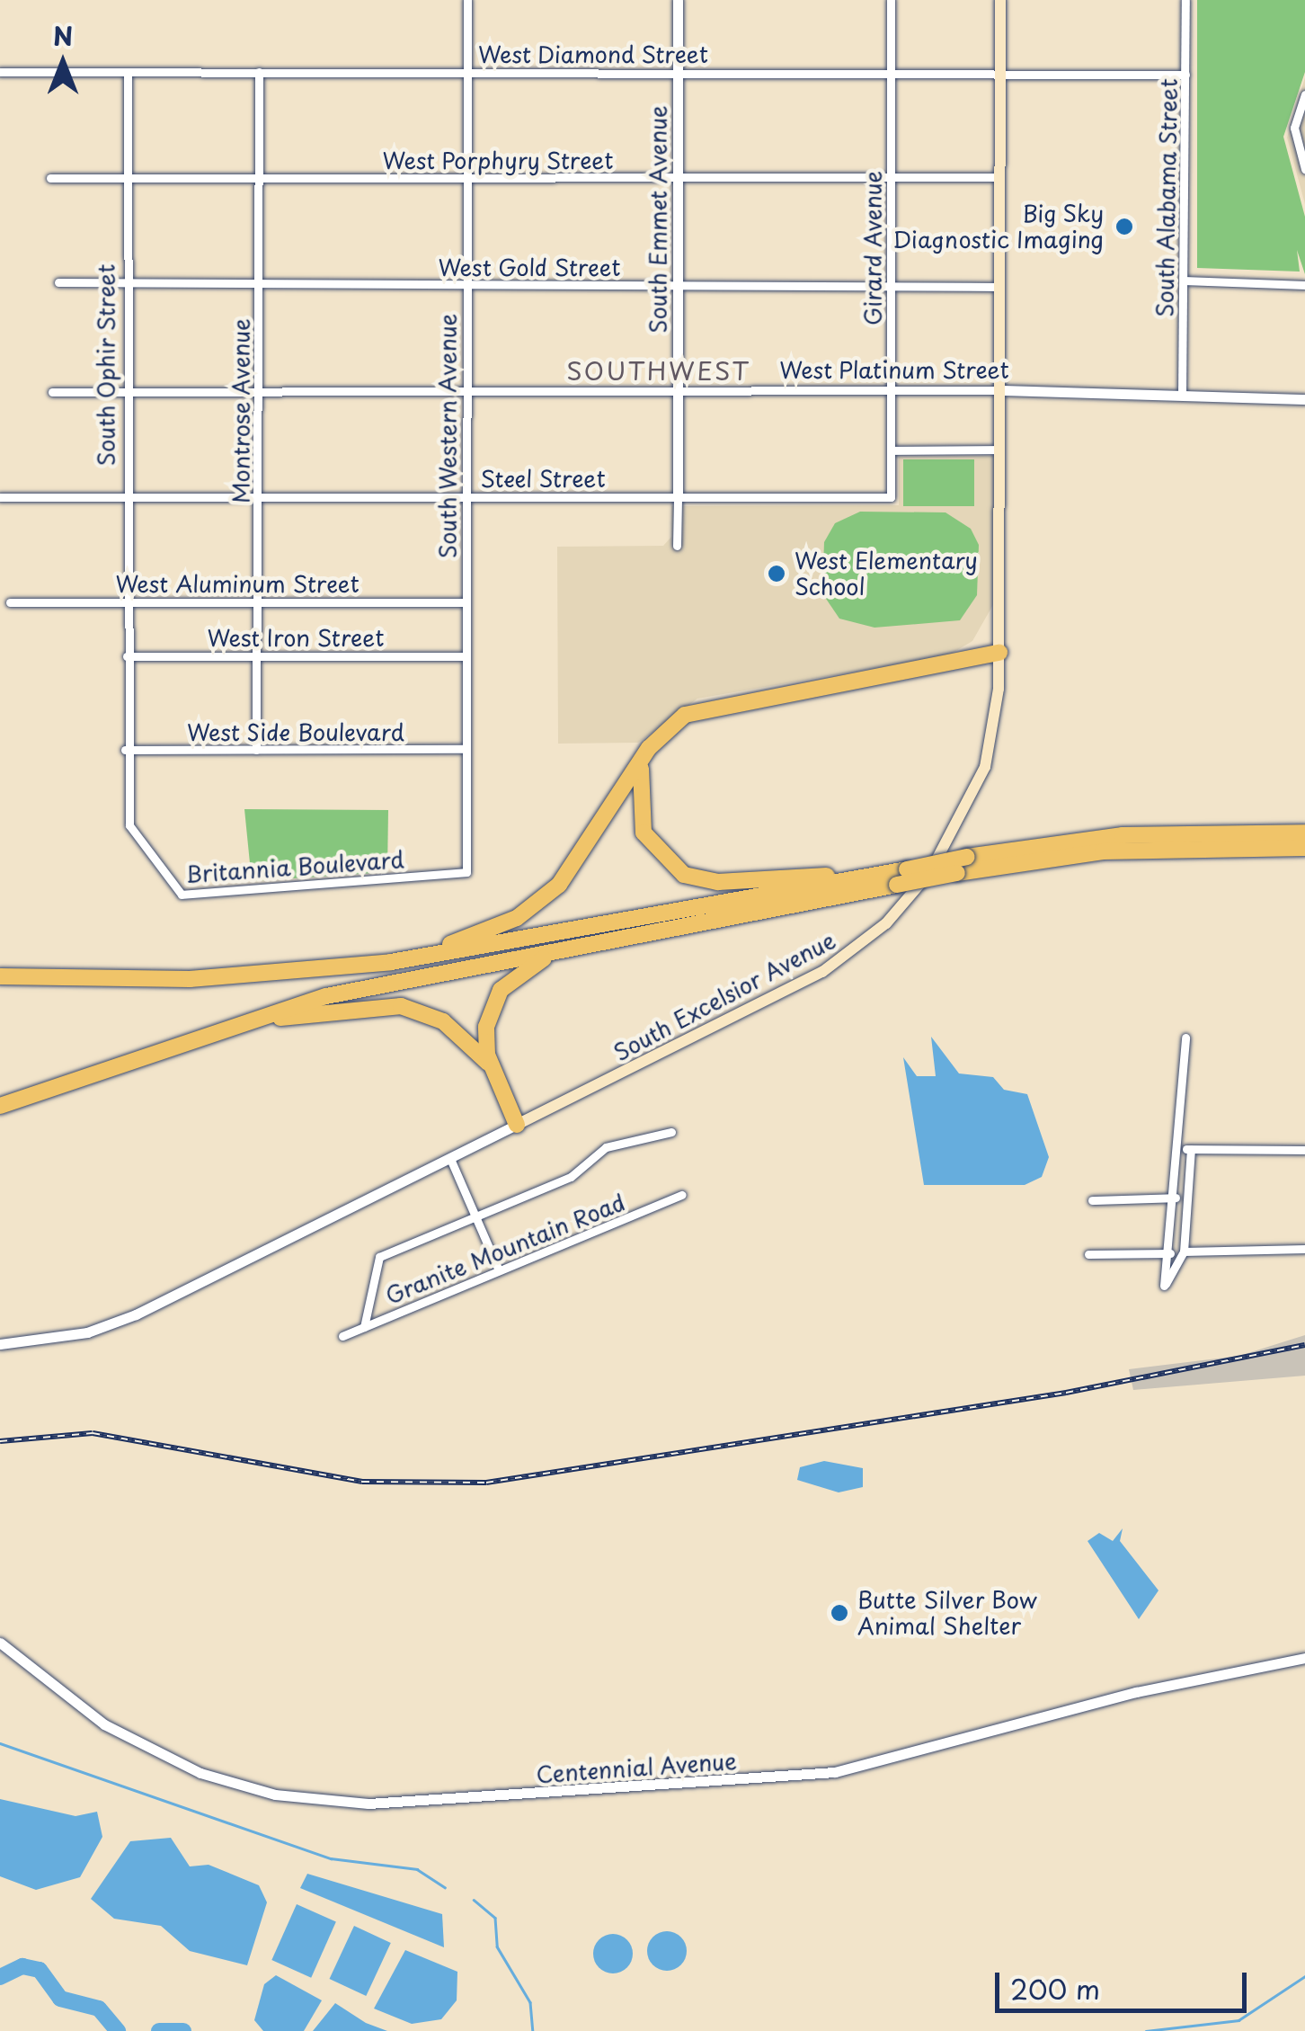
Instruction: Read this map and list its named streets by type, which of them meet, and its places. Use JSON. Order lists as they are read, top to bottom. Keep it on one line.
{"streets":{"main road":["South Excelsior Avenue"],"street":["West Diamond Street","West Porphyry Street","South Alabama Street","South Emmet Avenue","Girard Avenue","West Gold Street","South Ophir Street","West Platinum Street","Montrose Avenue","South Western Avenue","Steel Street","West Aluminum Street","West Iron Street","West Side Boulevard","Britannia Boulevard","Granite Mountain Road","Centennial Avenue"]},"crossings":[["West Diamond Street","South Alabama Street"],["West Diamond Street","South Emmet Avenue"],["West Diamond Street","Girard Avenue"],["West Diamond Street","South Ophir Street"],["West Diamond Street","Montrose Avenue"],["West Diamond Street","South Western Avenue"],["West Diamond Street","South Excelsior Avenue"],["West Porphyry Street","South Emmet Avenue"],["West Porphyry Street","Girard Avenue"],["West Porphyry Street","South Ophir Street"],["West Porphyry Street","Montrose Avenue"],["West Porphyry Street","South Western Avenue"],["West Porphyry Street","South Excelsior Avenue"],["South Alabama Street","West Platinum Street"],["South Emmet Avenue","West Gold Street"],["South Emmet Avenue","West Platinum Street"],["South Emmet Avenue","Steel Street"],["Girard Avenue","West Gold Street"],["Girard Avenue","West Platinum Street"],["Girard Avenue","Steel Street"],["West Gold Street","South Ophir Street"],["West Gold Street","Montrose Avenue"],["West Gold Street","South Western Avenue"],["West Gold Street","South Excelsior Avenue"],["South Ophir Street","West Platinum Street"],["South Ophir Street","Steel Street"],["South Ophir Street","West Aluminum Street"],["South Ophir Street","West Iron Street"],["South Ophir Street","West Side Boulevard"],["South Ophir Street","Britannia Boulevard"],["West Platinum Street","Montrose Avenue"],["West Platinum Street","South Western Avenue"],["West Platinum Street","South Excelsior Avenue"],["Montrose Avenue","Steel Street"],["Montrose Avenue","West Aluminum Street"],["Montrose Avenue","West Iron Street"],["Montrose Avenue","West Side Boulevard"],["South Western Avenue","Steel Street"],["South Western Avenue","West Aluminum Street"],["South Western Avenue","West Iron Street"],["South Western Avenue","West Side Boulevard"],["South Western Avenue","Britannia Boulevard"],["West Side Boulevard","Britannia Boulevard"]],"districts":["SOUTHWEST"],"places":["Big Sky Diagnostic Imaging","West Elementary School","Butte Silver Bow Animal Shelter"],"scale_bar":"200 m","north":"top"}
